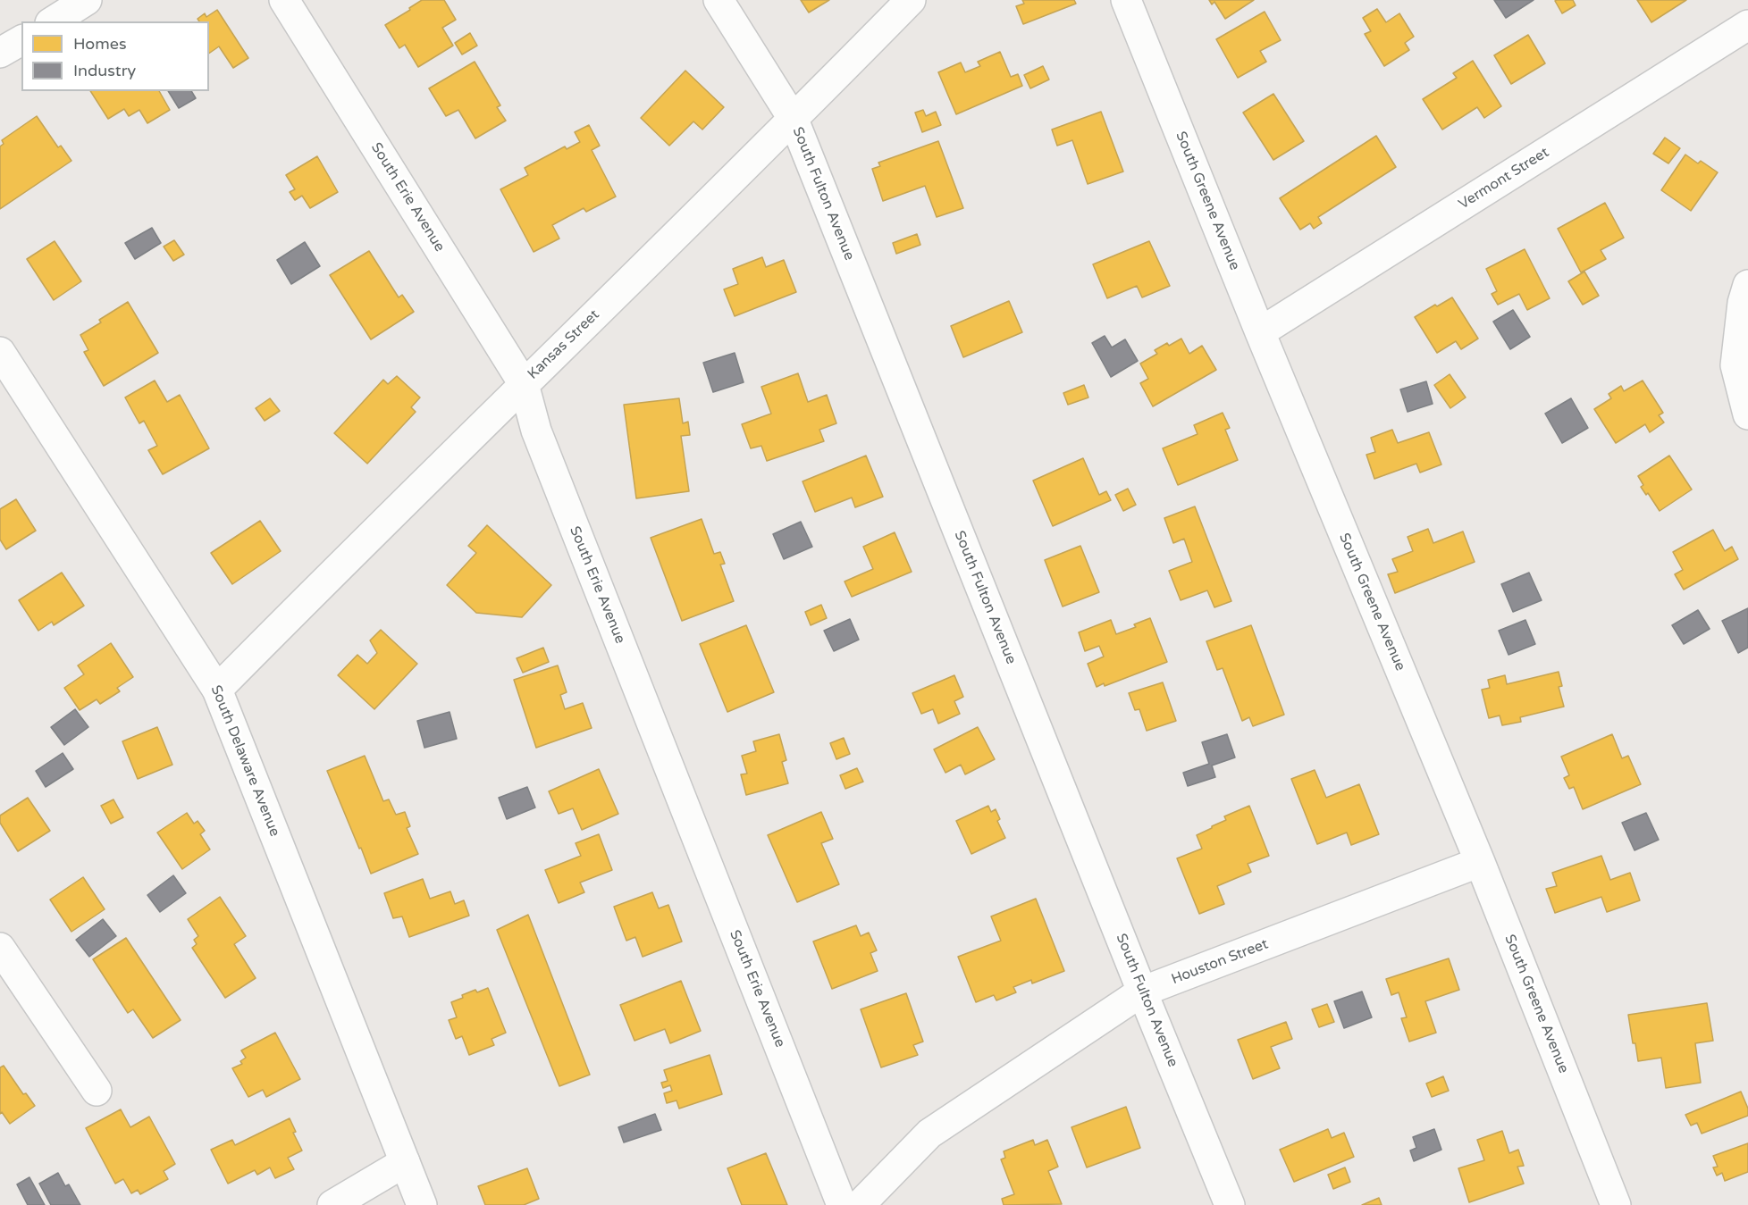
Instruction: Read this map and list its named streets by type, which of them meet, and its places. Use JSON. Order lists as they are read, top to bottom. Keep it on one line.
{"streets":{"street":["Vermont Street","South Fulton Avenue","South Erie Avenue","South Greene Avenue","Kansas Street","South Delaware Avenue","Houston Street"]},"crossings":[["Vermont Street","South Greene Avenue"],["South Fulton Avenue","Kansas Street"],["South Fulton Avenue","Houston Street"],["South Erie Avenue","Kansas Street"],["South Greene Avenue","Houston Street"],["Kansas Street","South Delaware Avenue"]],"legend":["Homes","Industry"]}
